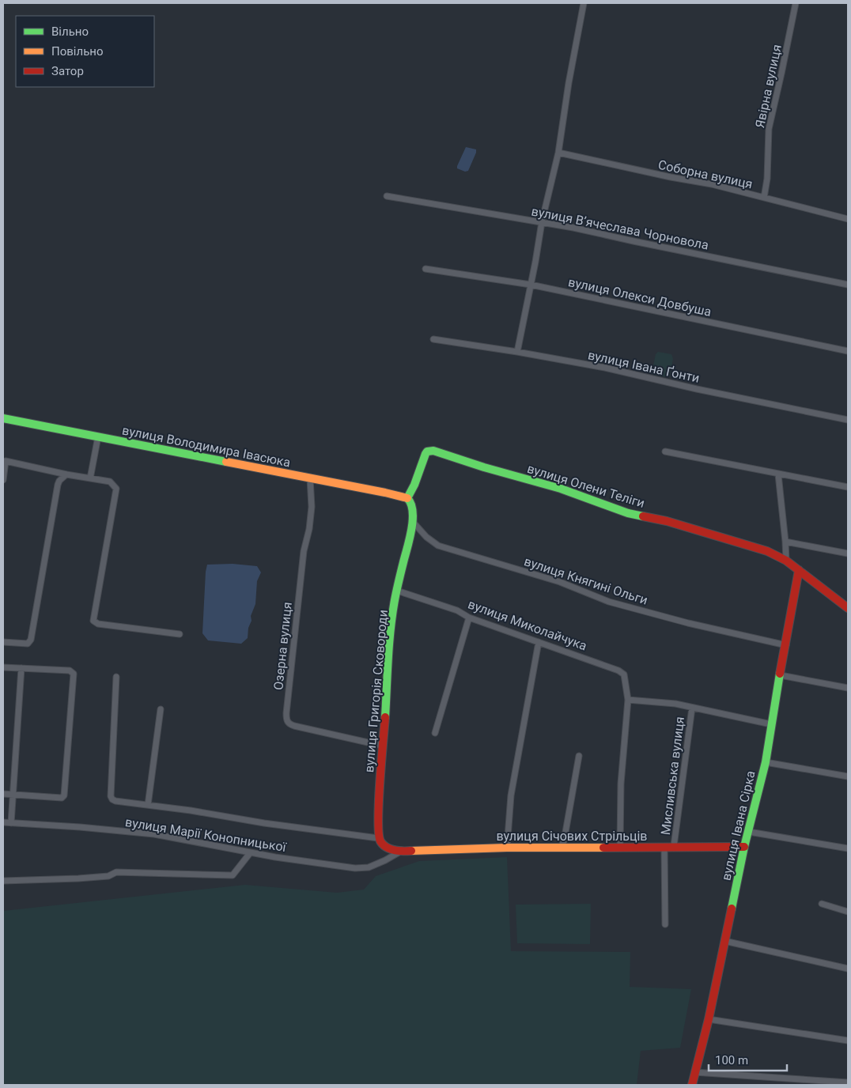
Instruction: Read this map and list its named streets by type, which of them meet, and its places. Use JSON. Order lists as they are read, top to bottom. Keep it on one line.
{"streets":{"street":["Явірна вулиця","Соборна вулиця","вулиця Вʼячеслава Чорновола","вулиця Олекси Довбуша","вулиця Івана Ґонти","вулиця Володимира Івасюка","вулиця Олени Теліги","вулиця Княгині Ольги","вулиця Миколайчука","Озерна вулиця","вулиця Григорія Сковороди","Мисливська вулиця","вулиця Івана Сірка","вулиця Марії Конопницької","вулиця Січових Стрільців"]},"crossings":[["Явірна вулиця","Соборна вулиця"],["вулиця Володимира Івасюка","вулиця Олени Теліги"],["вулиця Володимира Івасюка","Озерна вулиця"],["вулиця Володимира Івасюка","вулиця Григорія Сковороди"],["вулиця Олени Теліги","вулиця Григорія Сковороди"],["вулиця Олени Теліги","вулиця Івана Сірка"],["вулиця Княгині Ольги","вулиця Григорія Сковороди"],["вулиця Княгині Ольги","вулиця Івана Сірка"],["вулиця Миколайчука","вулиця Григорія Сковороди"],["вулиця Миколайчука","вулиця Січових Стрільців"],["Озерна вулиця","вулиця Григорія Сковороди"],["Мисливська вулиця","вулиця Січових Стрільців"],["вулиця Івана Сірка","вулиця Січових Стрільців"],["вулиця Марії Конопницької","вулиця Січових Стрільців"]],"legend":["Вільно","Повільно","Затор"],"scale_bar":"100 m"}
